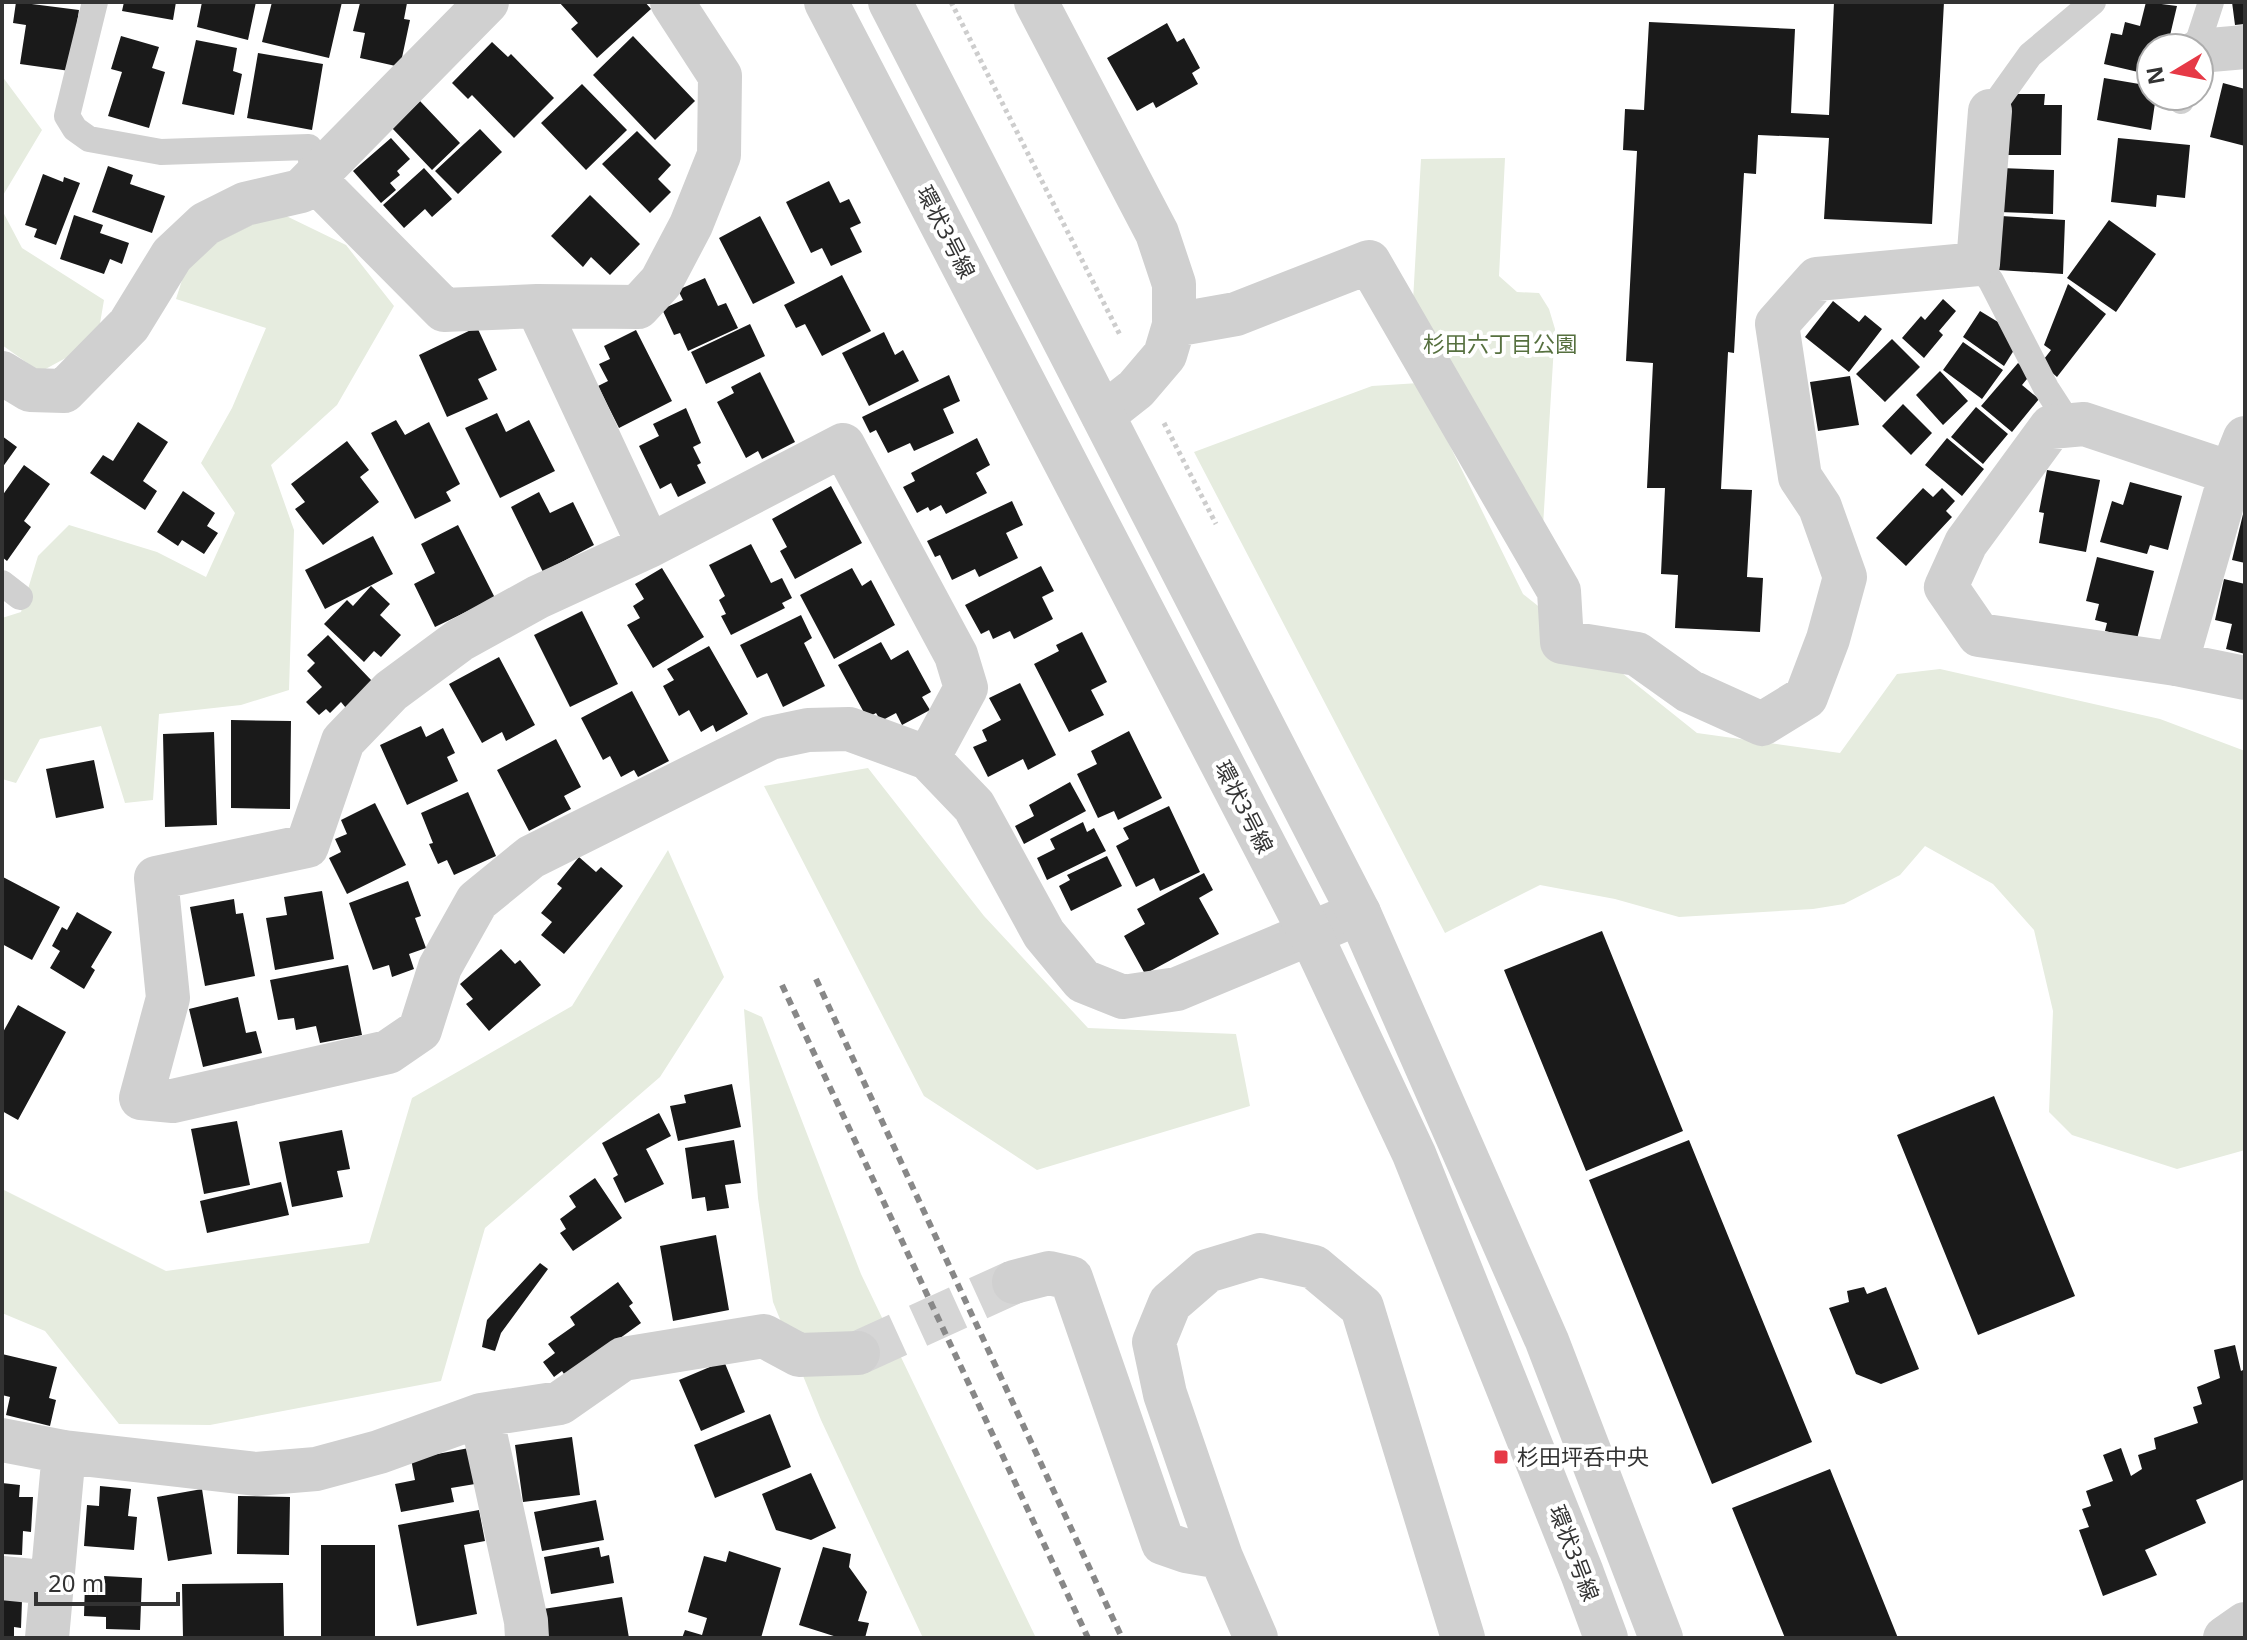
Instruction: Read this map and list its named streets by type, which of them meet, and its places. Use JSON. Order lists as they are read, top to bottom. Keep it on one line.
{"streets":{"street":["環状3号線"]},"parks":["杉田六丁目公園"],"places":{"transit":["杉田坪呑中央"]},"scale_bar":"20 m","north":"left"}
